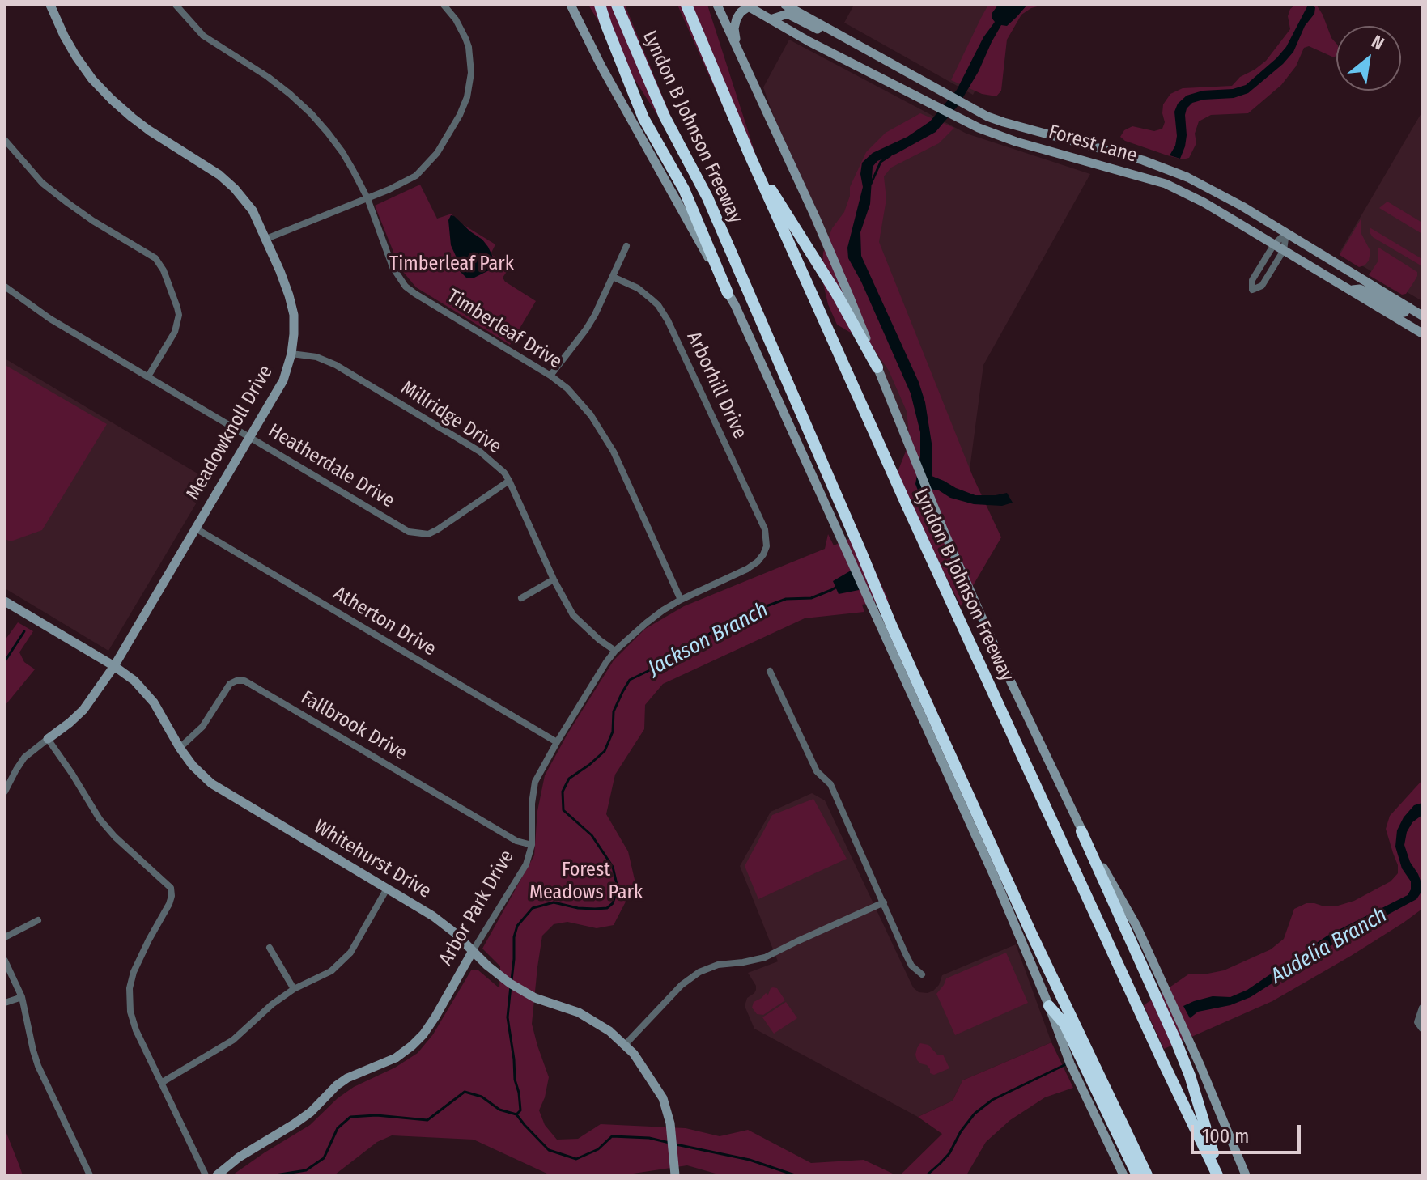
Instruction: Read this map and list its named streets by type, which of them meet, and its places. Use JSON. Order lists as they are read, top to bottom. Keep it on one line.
{"streets":{"highway":["Lyndon B Johnson Freeway"],"main road":["Forest Lane","Meadowknoll Drive","Whitehurst Drive","Arbor Park Drive"],"street":["Timberleaf Drive","Arborhill Drive","Millridge Drive","Heatherdale Drive","Atherton Drive","Fallbrook Drive"]},"crossings":[["Timberleaf Drive","Arbor Park Drive"],["Arborhill Drive","Arbor Park Drive"],["Millridge Drive","Meadowknoll Drive"],["Millridge Drive","Heatherdale Drive"],["Millridge Drive","Arbor Park Drive"],["Meadowknoll Drive","Heatherdale Drive"],["Meadowknoll Drive","Atherton Drive"],["Meadowknoll Drive","Whitehurst Drive"],["Atherton Drive","Arbor Park Drive"],["Fallbrook Drive","Whitehurst Drive"],["Fallbrook Drive","Arbor Park Drive"],["Whitehurst Drive","Arbor Park Drive"]],"water":["Jackson Branch","Audelia Branch"],"parks":["Timberleaf Park","Forest Meadows Park"],"scale_bar":"100 m","north":"top right"}
